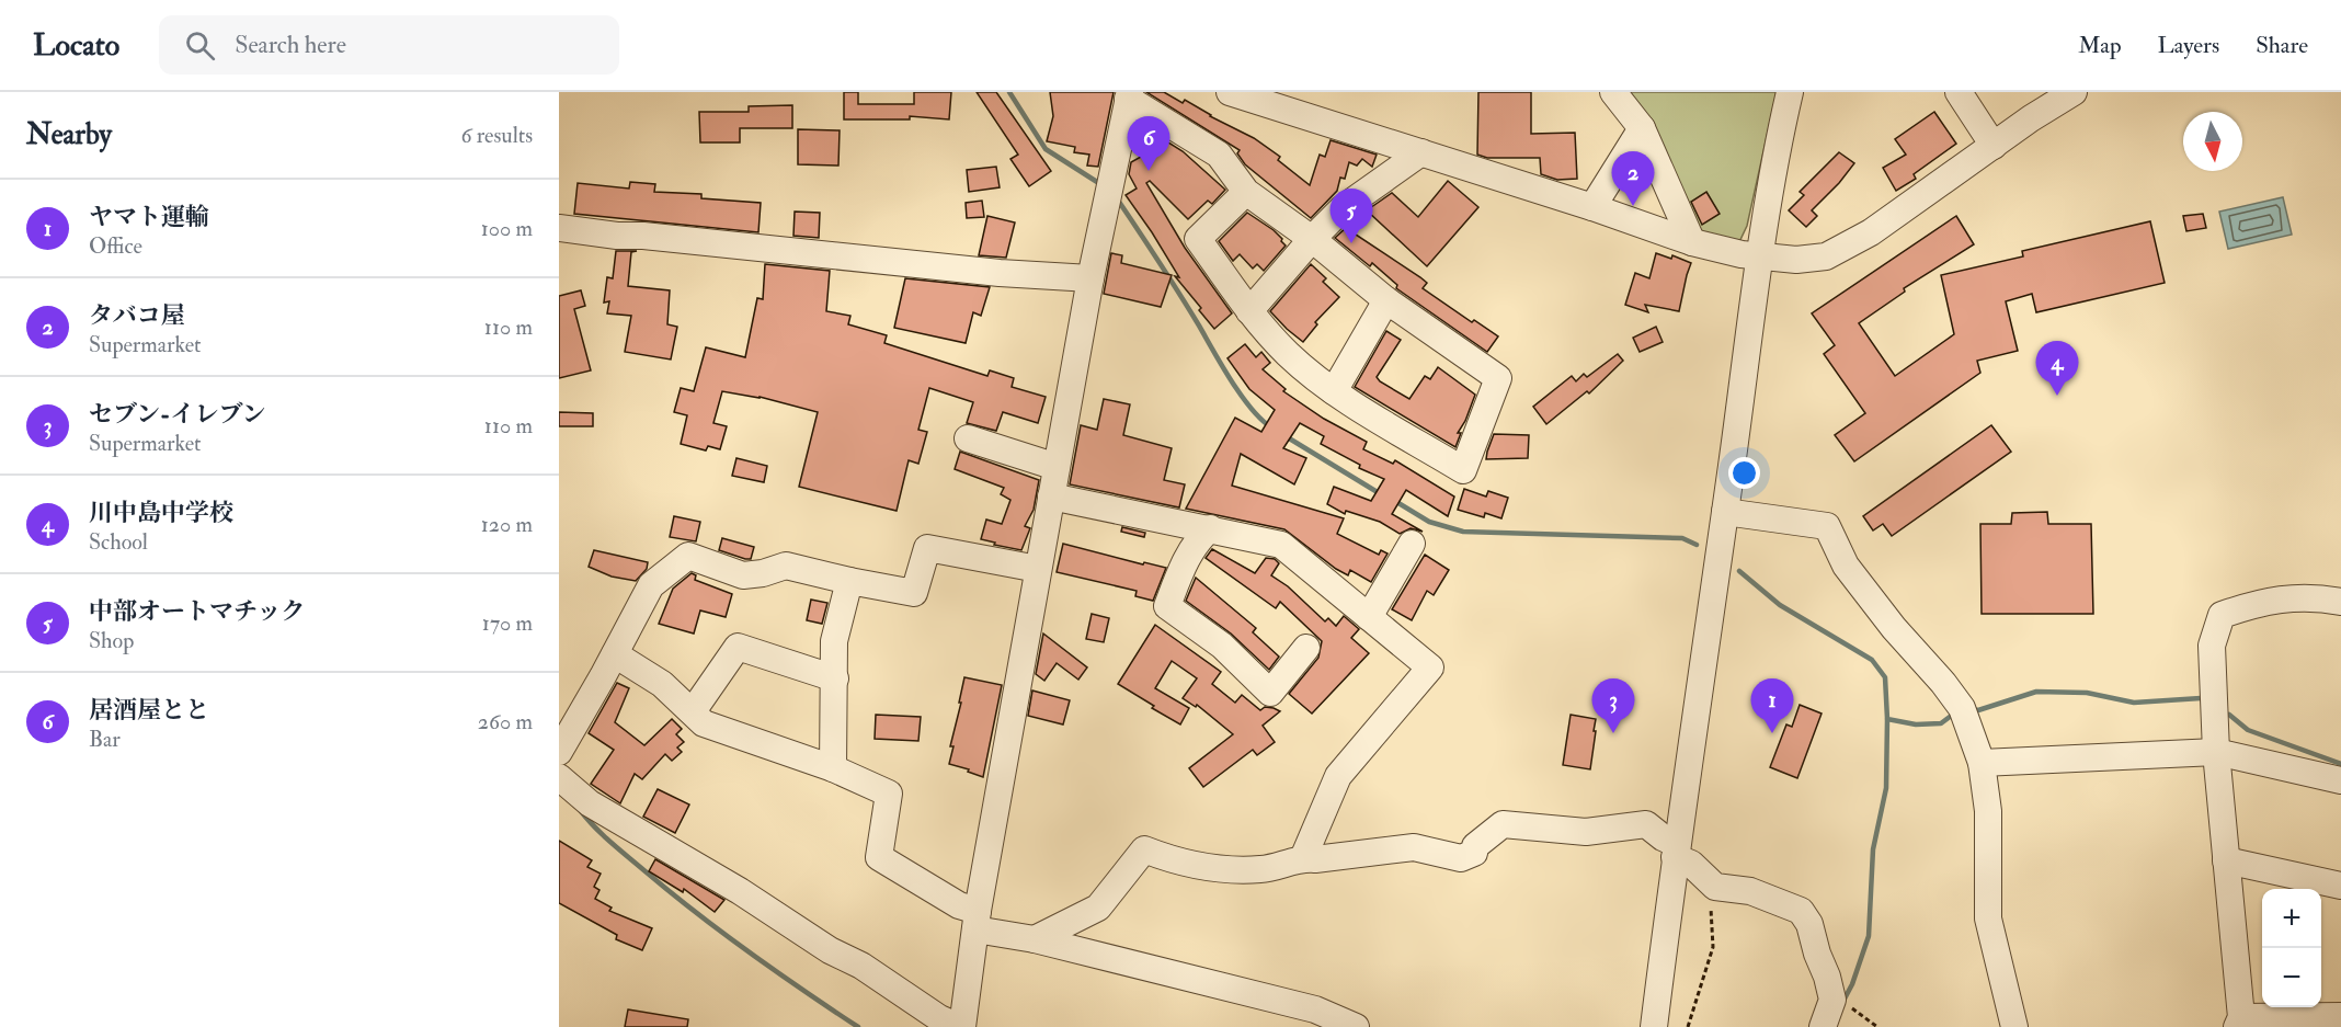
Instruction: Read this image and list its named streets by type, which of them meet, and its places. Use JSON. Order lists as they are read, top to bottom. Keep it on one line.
{"north":"bottom","page":{"header":"Locato","search":"Search here","nav":["Map","Layers","Share"],"heading":["Nearby","6 results"],"pins":["6","2","5","4","1","3"],"list":[{"mark":"1","name":"ヤマト運輸","note":"Office","value":"100 m"},{"mark":"2","name":"タバコ屋","note":"Supermarket","value":"110 m"},{"mark":"3","name":"セブン-イレブン","note":"Supermarket","value":"110 m"},{"mark":"4","name":"川中島中学校","note":"School","value":"120 m"},{"mark":"5","name":"中部オートマチック","note":"Shop","value":"170 m"},{"mark":"6","name":"居酒屋とと","note":"Bar","value":"260 m"}],"map_buttons":["+","−"]}}
